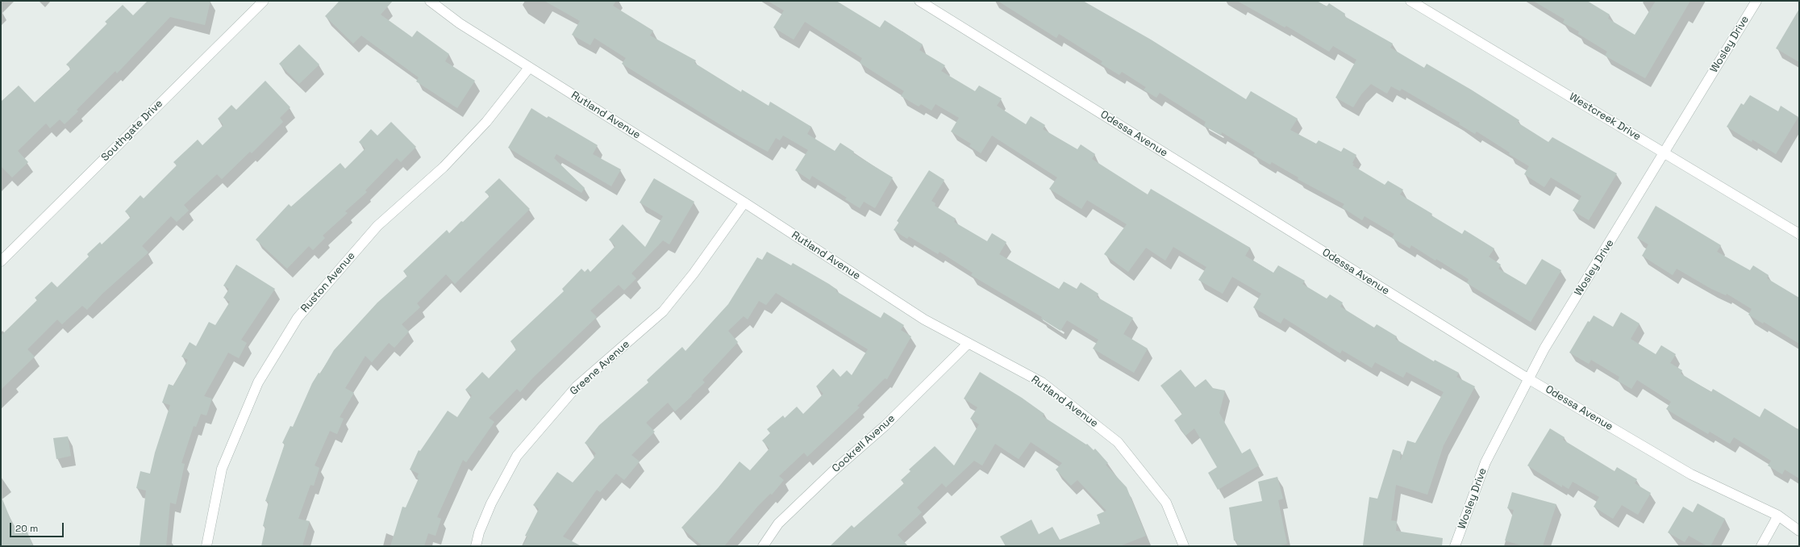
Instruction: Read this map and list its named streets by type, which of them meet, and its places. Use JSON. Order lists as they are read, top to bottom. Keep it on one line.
{"streets":{"street":["Wosley Drive","Rutland Avenue","Westcreek Drive","Southgate Drive","Odessa Avenue","Ruston Avenue","Greene Avenue","Cockrell Avenue"]},"crossings":[["Wosley Drive","Westcreek Drive"],["Wosley Drive","Odessa Avenue"],["Rutland Avenue","Ruston Avenue"],["Rutland Avenue","Greene Avenue"],["Rutland Avenue","Cockrell Avenue"]],"scale_bar":"20 m"}
